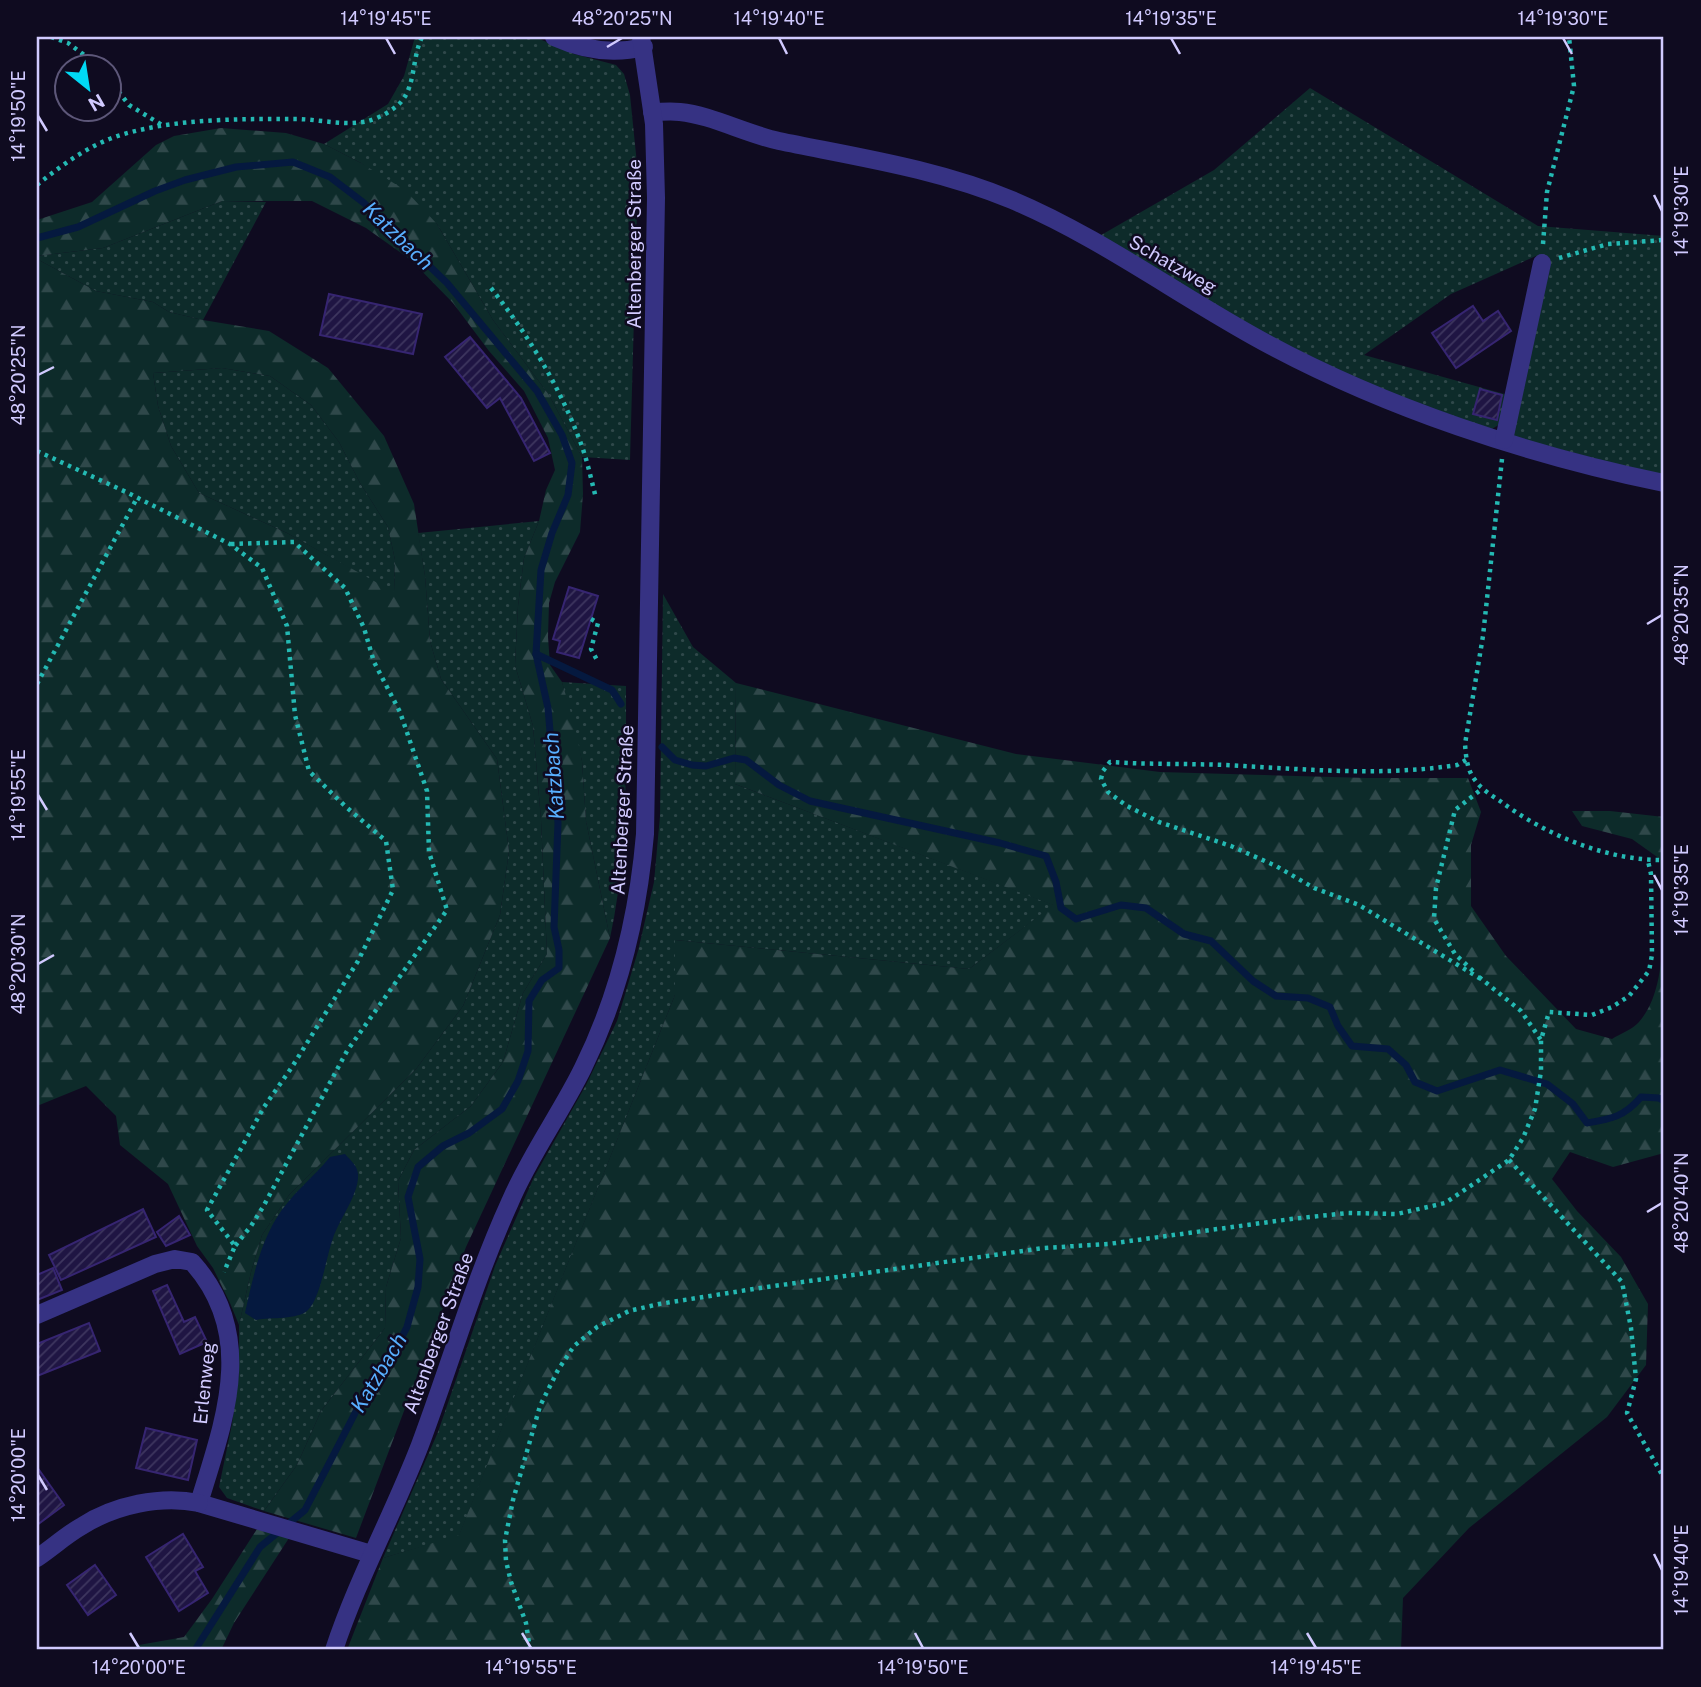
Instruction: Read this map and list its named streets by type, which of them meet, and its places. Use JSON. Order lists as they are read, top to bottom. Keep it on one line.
{"streets":{"street":["Altenberger Straße","Schatzweg","Erlenweg"]},"crossings":[["Altenberger Straße","Schatzweg"]],"water":["Katzbach"],"north":"bottom right","coordinates":["14°19'45\"E","48°20'25\"N","14°19'40\"E","14°19'35\"E","14°19'30\"E","14°19'50\"E","48°20'35\"N","14°19'55\"E","48°20'30\"N","48°20'40\"N","14°20'00\"E"]}
